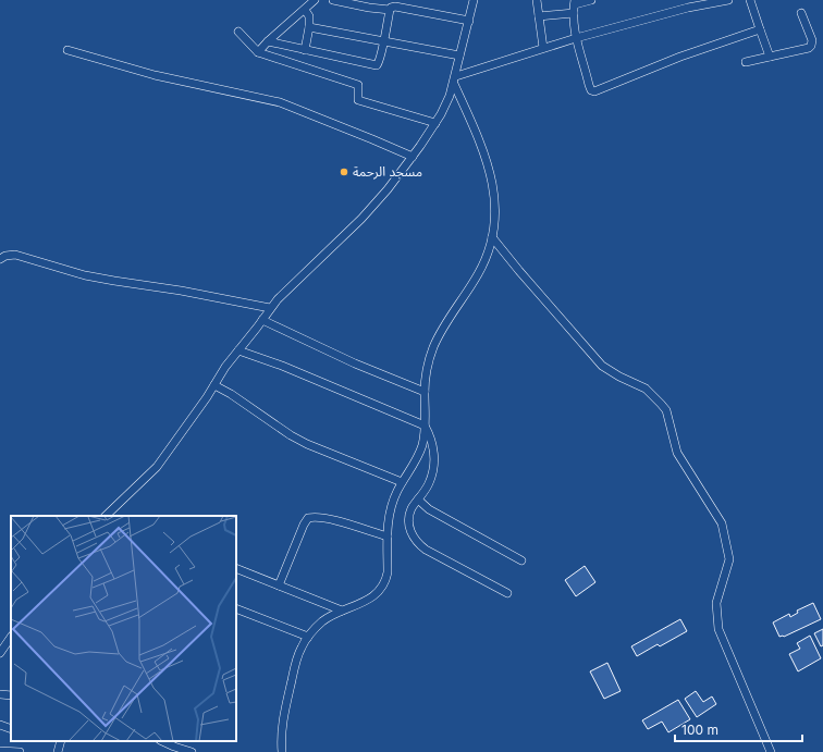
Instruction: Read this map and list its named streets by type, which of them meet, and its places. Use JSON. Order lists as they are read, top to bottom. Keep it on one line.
{"places":["مسجد الرحمة"],"scale_bar":"100 m"}
